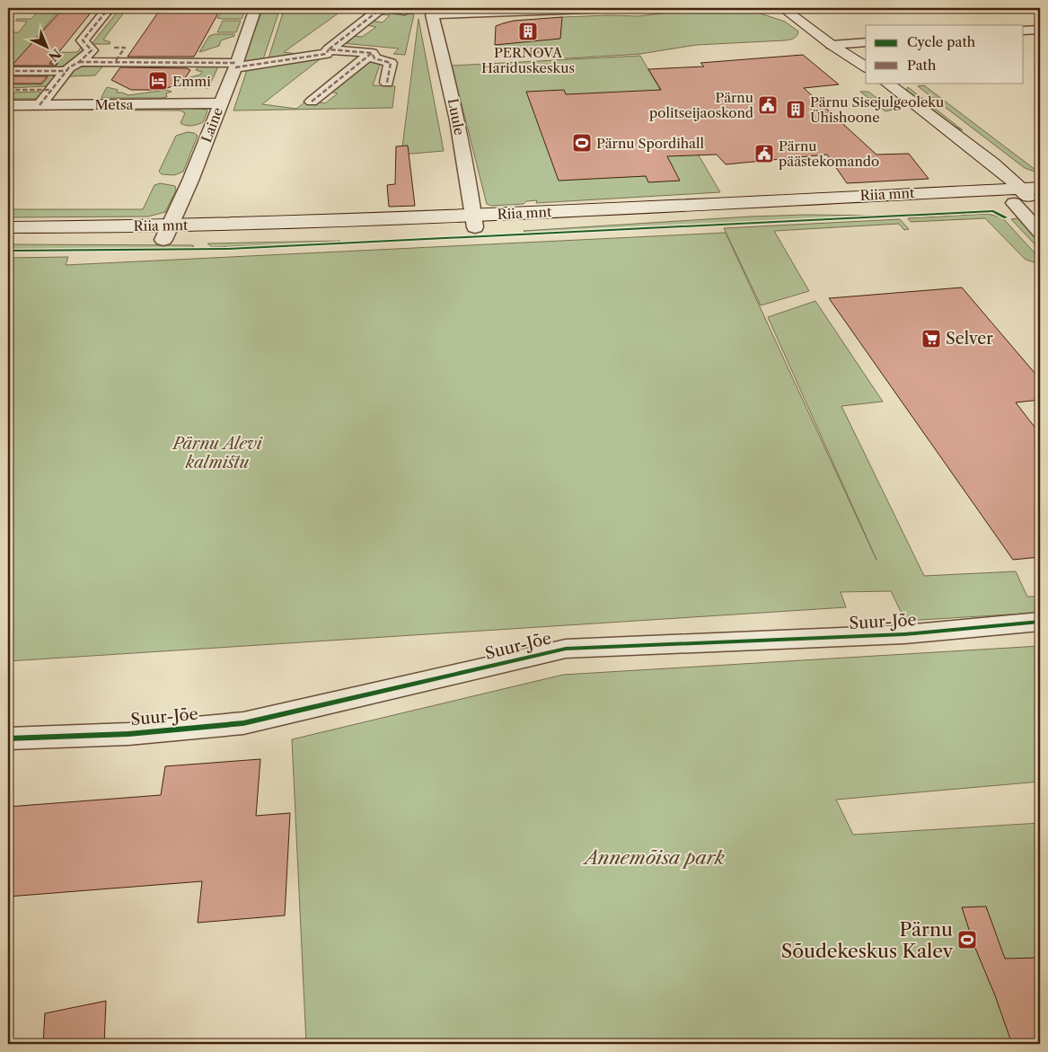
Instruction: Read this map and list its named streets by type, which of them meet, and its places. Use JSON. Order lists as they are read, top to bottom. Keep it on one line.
{"streets":{"main road":["Riia mnt"],"street":["Metsa","Luule","Laine","Suur-Jõe"]},"crossings":[["Metsa","Laine"],["Luule","Riia mnt"],["Laine","Riia mnt"]],"parks":["Pärnu Alevi kalmistu","Annemõisa park"],"places":{"building":["PERNOVA Hariduskeskus","Pärnu Sisejulgeoleku Ühishoone"],"hotel":["Emmi"],"public building":["Pärnu politseijaoskond","Pärnu päästekomando"],"sports":["Pärnu Spordihall","Pärnu Sõudekeskus Kalev"],"supermarket":["Selver"]},"legend":["Cycle path","Path"],"north":"bottom right"}
